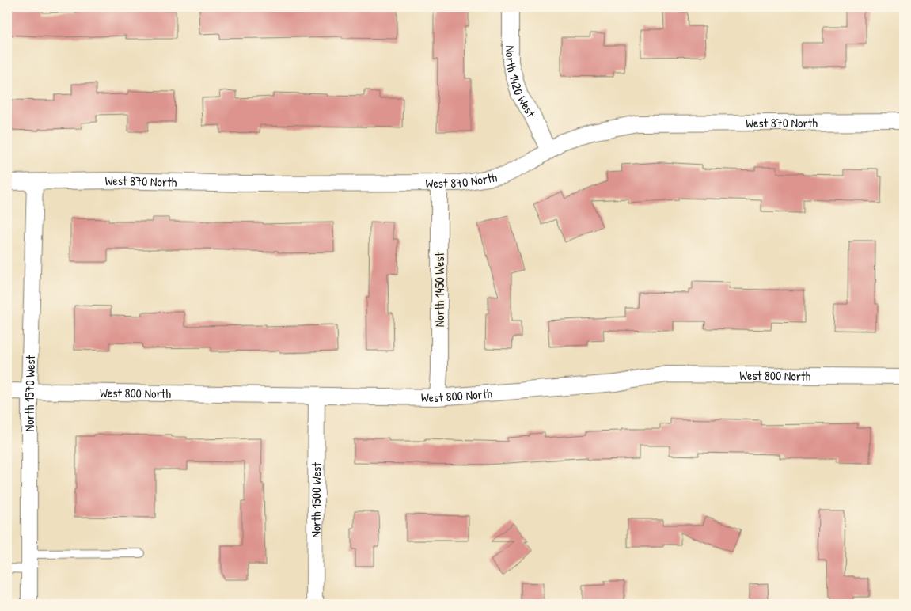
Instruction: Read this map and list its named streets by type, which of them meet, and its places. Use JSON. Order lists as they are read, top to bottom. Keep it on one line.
{"streets":{"street":["North 1420 West","West 870 North","North 1450 West","West 800 North","North 1570 West","North 1500 West"]},"crossings":[["North 1420 West","West 870 North"],["West 870 North","North 1450 West"],["West 870 North","North 1570 West"],["North 1450 West","West 800 North"],["West 800 North","North 1570 West"],["West 800 North","North 1500 West"]]}
